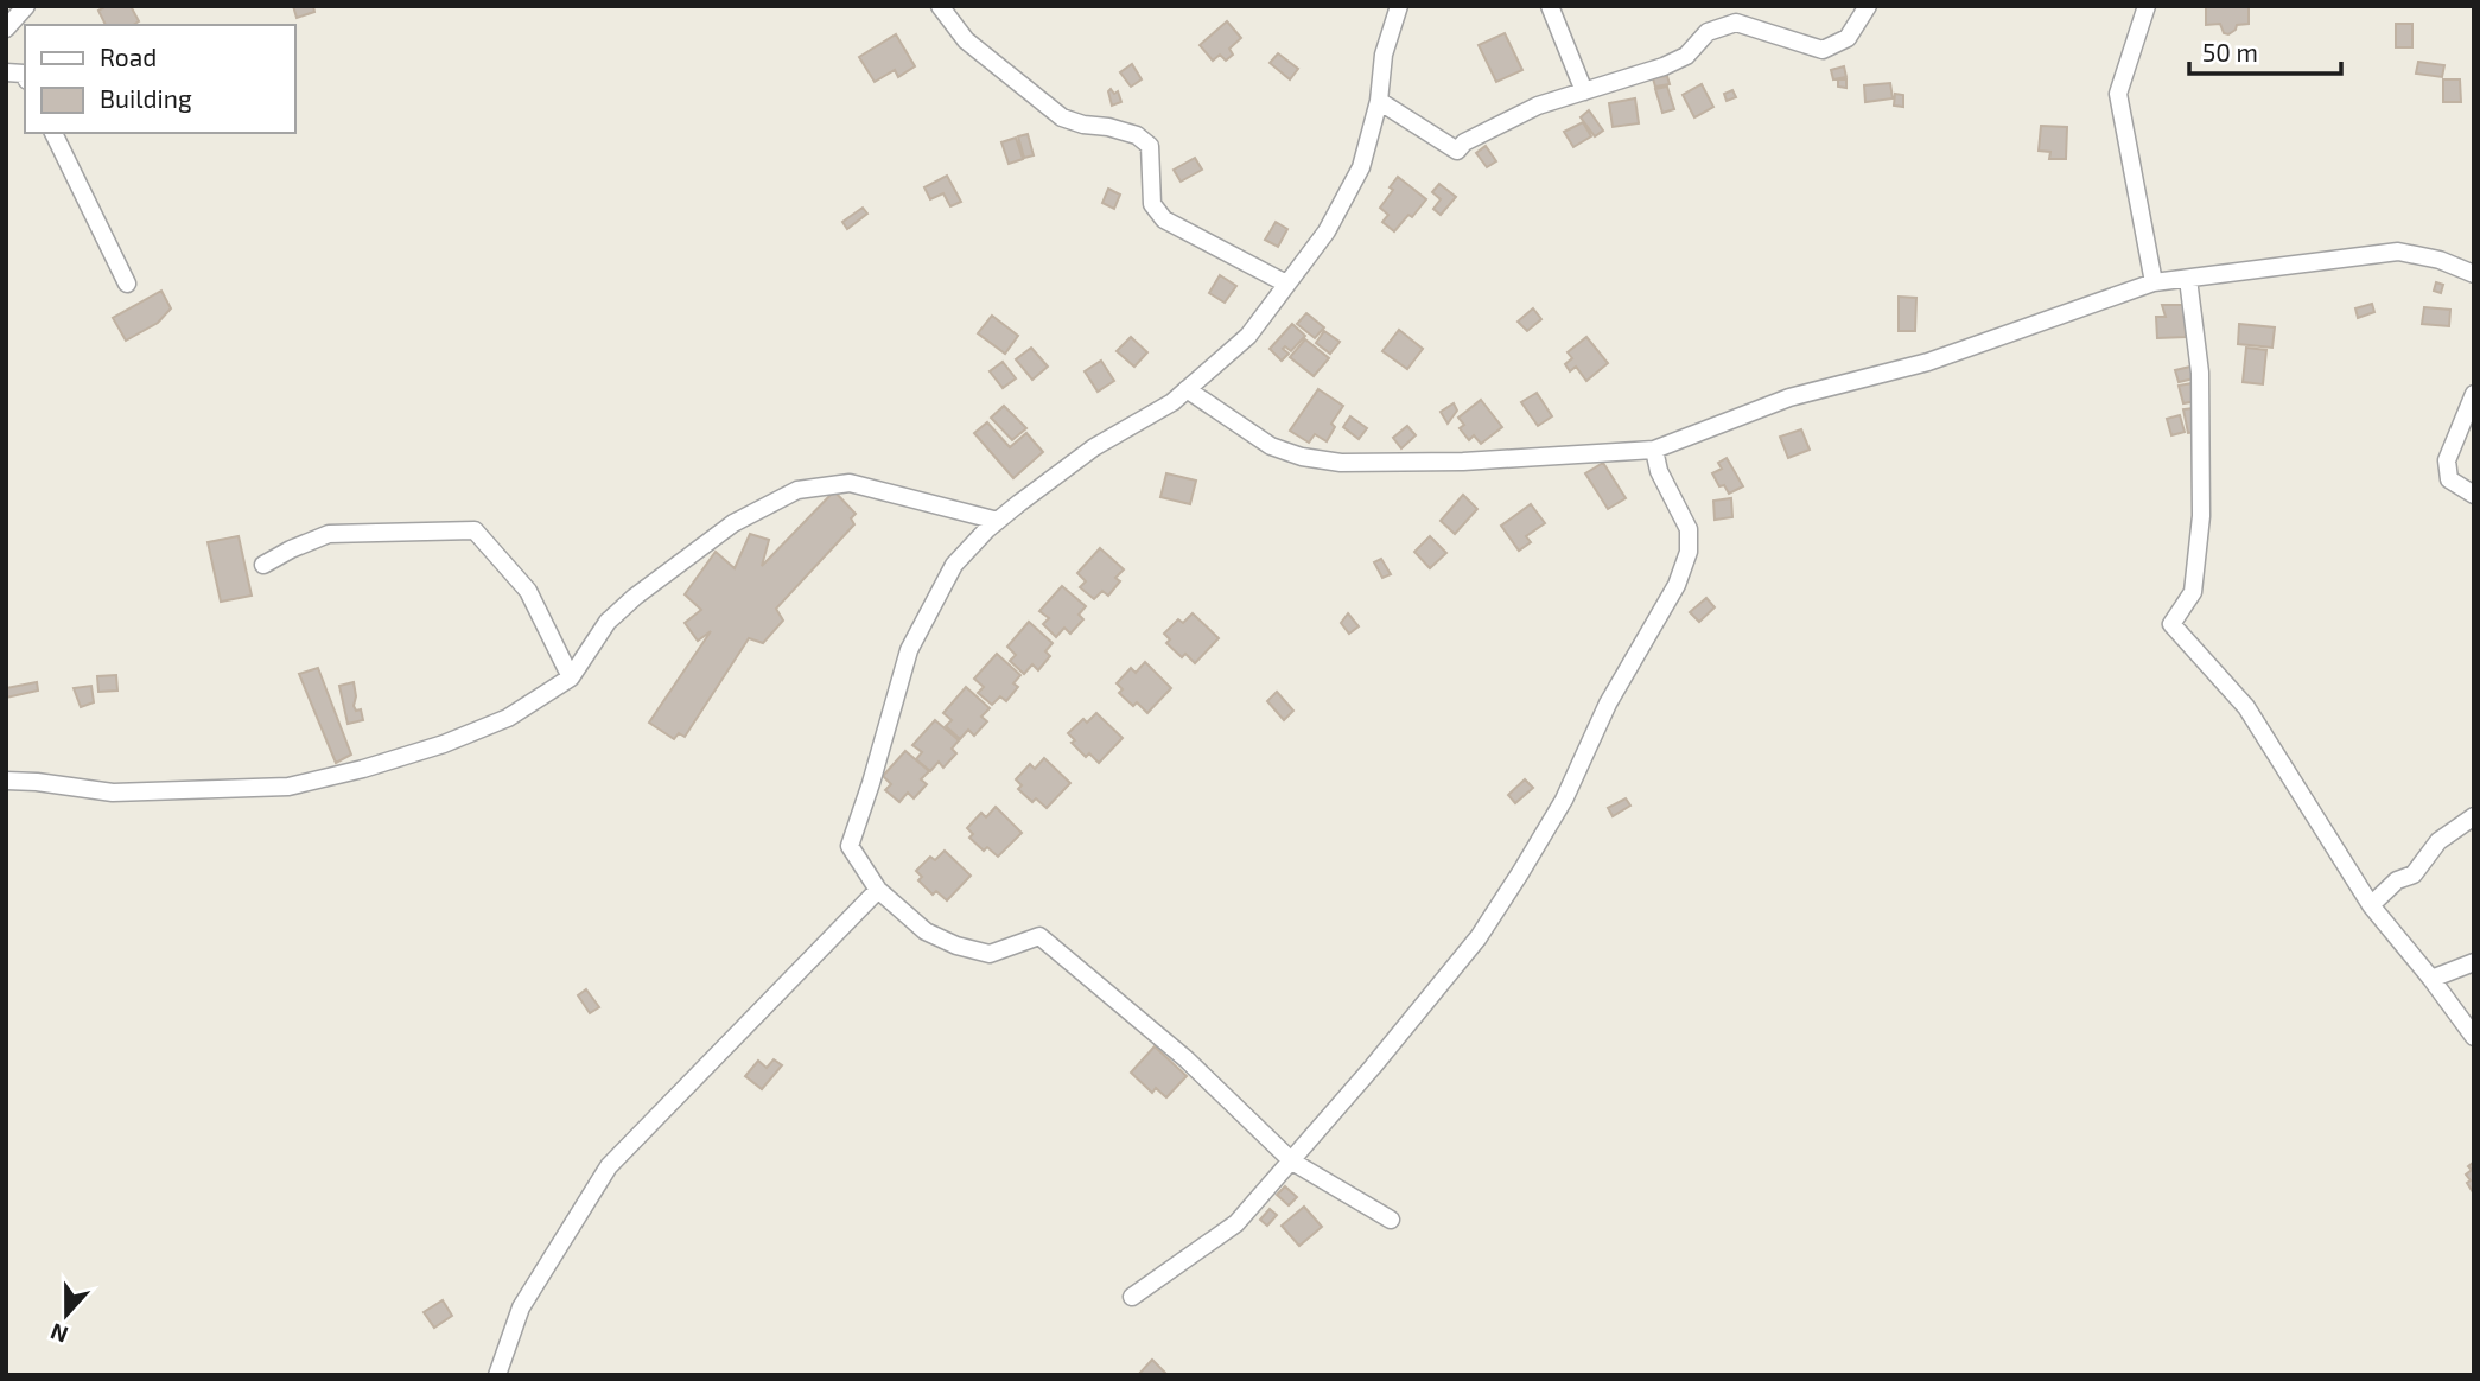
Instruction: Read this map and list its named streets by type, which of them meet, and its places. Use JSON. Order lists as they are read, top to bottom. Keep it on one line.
{"legend":["Road","Building"],"scale_bar":"50 m","north":"bottom"}
